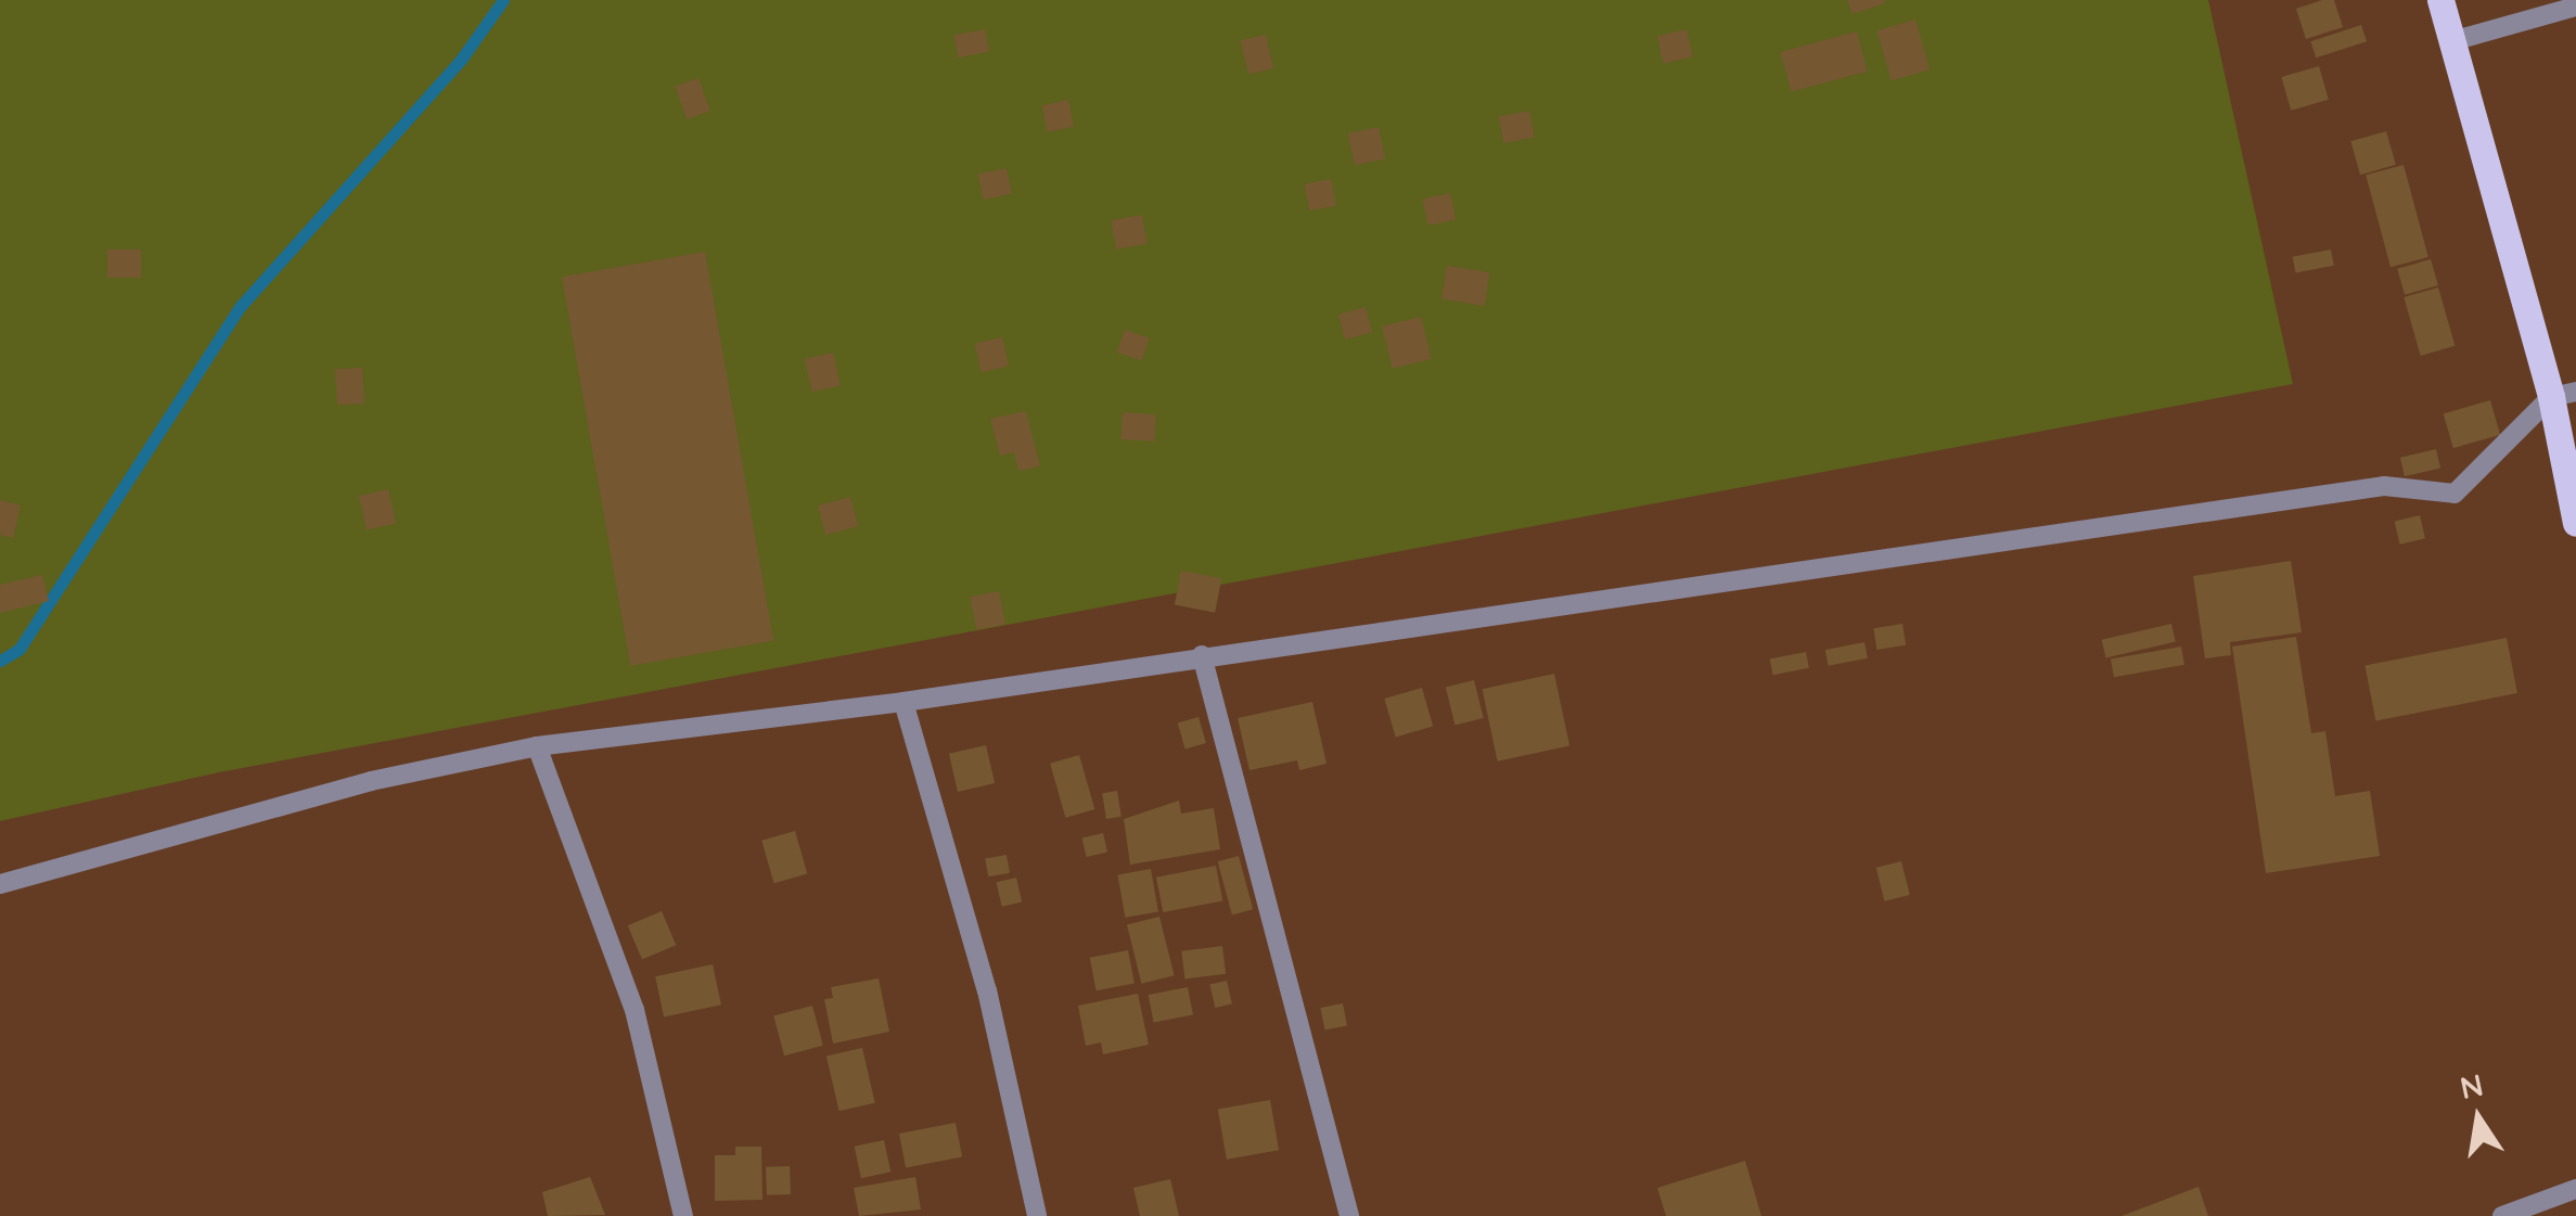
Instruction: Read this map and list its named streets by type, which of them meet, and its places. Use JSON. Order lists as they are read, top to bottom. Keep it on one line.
{"north":"top"}
